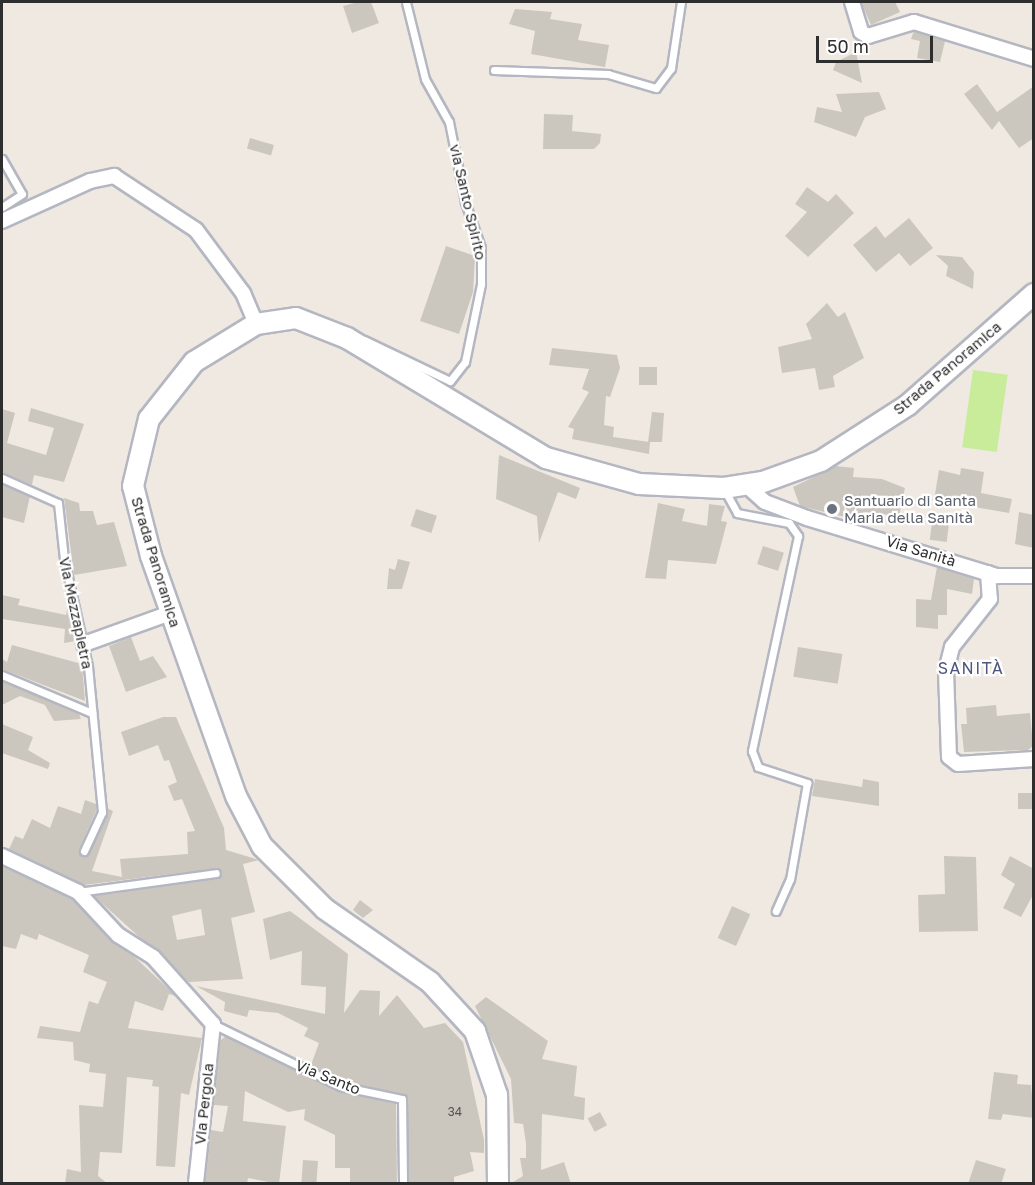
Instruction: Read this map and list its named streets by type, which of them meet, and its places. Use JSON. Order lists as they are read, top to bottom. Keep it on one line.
{"streets":{"main road":["Strada Panoramica"],"street":["Via Sanità","Via Pergola"],"lane":["via Santo Spirito","Via Mezzapietra","Via Santo"]},"crossings":[["via Santo Spirito","Strada Panoramica"],["Strada Panoramica","Via Sanità"],["Via Santo","Via Pergola"]],"districts":["SANITÀ"],"places":["Santuario di Santa Maria della Sanità"],"house_numbers":["34"],"scale_bar":"50 m"}
